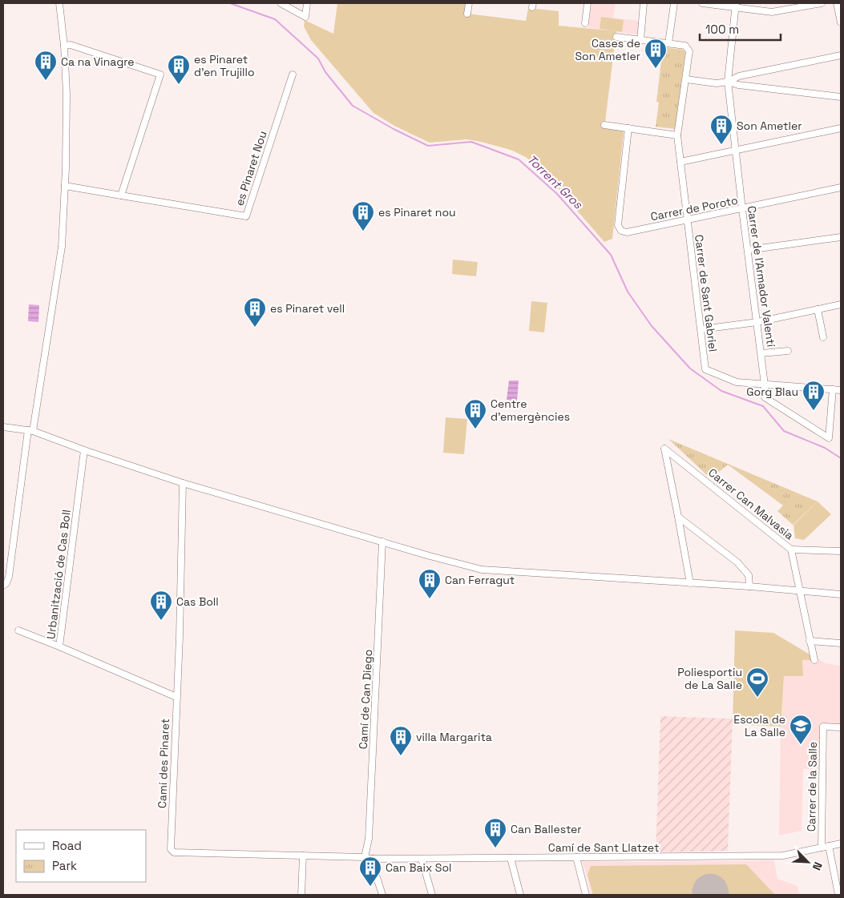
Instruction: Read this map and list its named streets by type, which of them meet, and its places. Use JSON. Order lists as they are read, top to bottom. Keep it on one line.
{"streets":{"street":["es Pinaret Nou","Carrer de Poroto","Carrer de l'Armador Valentí","Carrer de Sant Gabriel","Carrer Can Malvasia","Urbanització de Cas Boll","Camí de Can Diego","Camí des Pinaret","Carrer de la Salle","Camí de Sant Llatzet"]},"crossings":[["Carrer de Poroto","Carrer de l'Armador Valentí"],["Carrer de Poroto","Carrer de Sant Gabriel"],["Carrer de l'Armador Valentí","Carrer de Sant Gabriel"],["Urbanització de Cas Boll","Camí des Pinaret"],["Camí de Can Diego","Camí des Pinaret"],["Camí de Can Diego","Camí de Sant Llatzet"],["Camí des Pinaret","Camí de Sant Llatzet"],["Carrer de la Salle","Camí de Sant Llatzet"]],"water":["Torrent Gros"],"places":{"building":["Cases de Son Ametler","Ca na Vinagre","es Pinaret d'en Trujillo","Son Ametler","es Pinaret nou","es Pinaret vell","Gorg Blau","Centre d'emergències","Can Ferragut","Cas Boll","villa Margarita","Can Ballester","Can Baix Sol"],"sports":["Poliesportiu de La Salle"],"school or university":["Escola de La Salle"]},"legend":["Road","Park"],"scale_bar":"100 m","north":"bottom right"}
